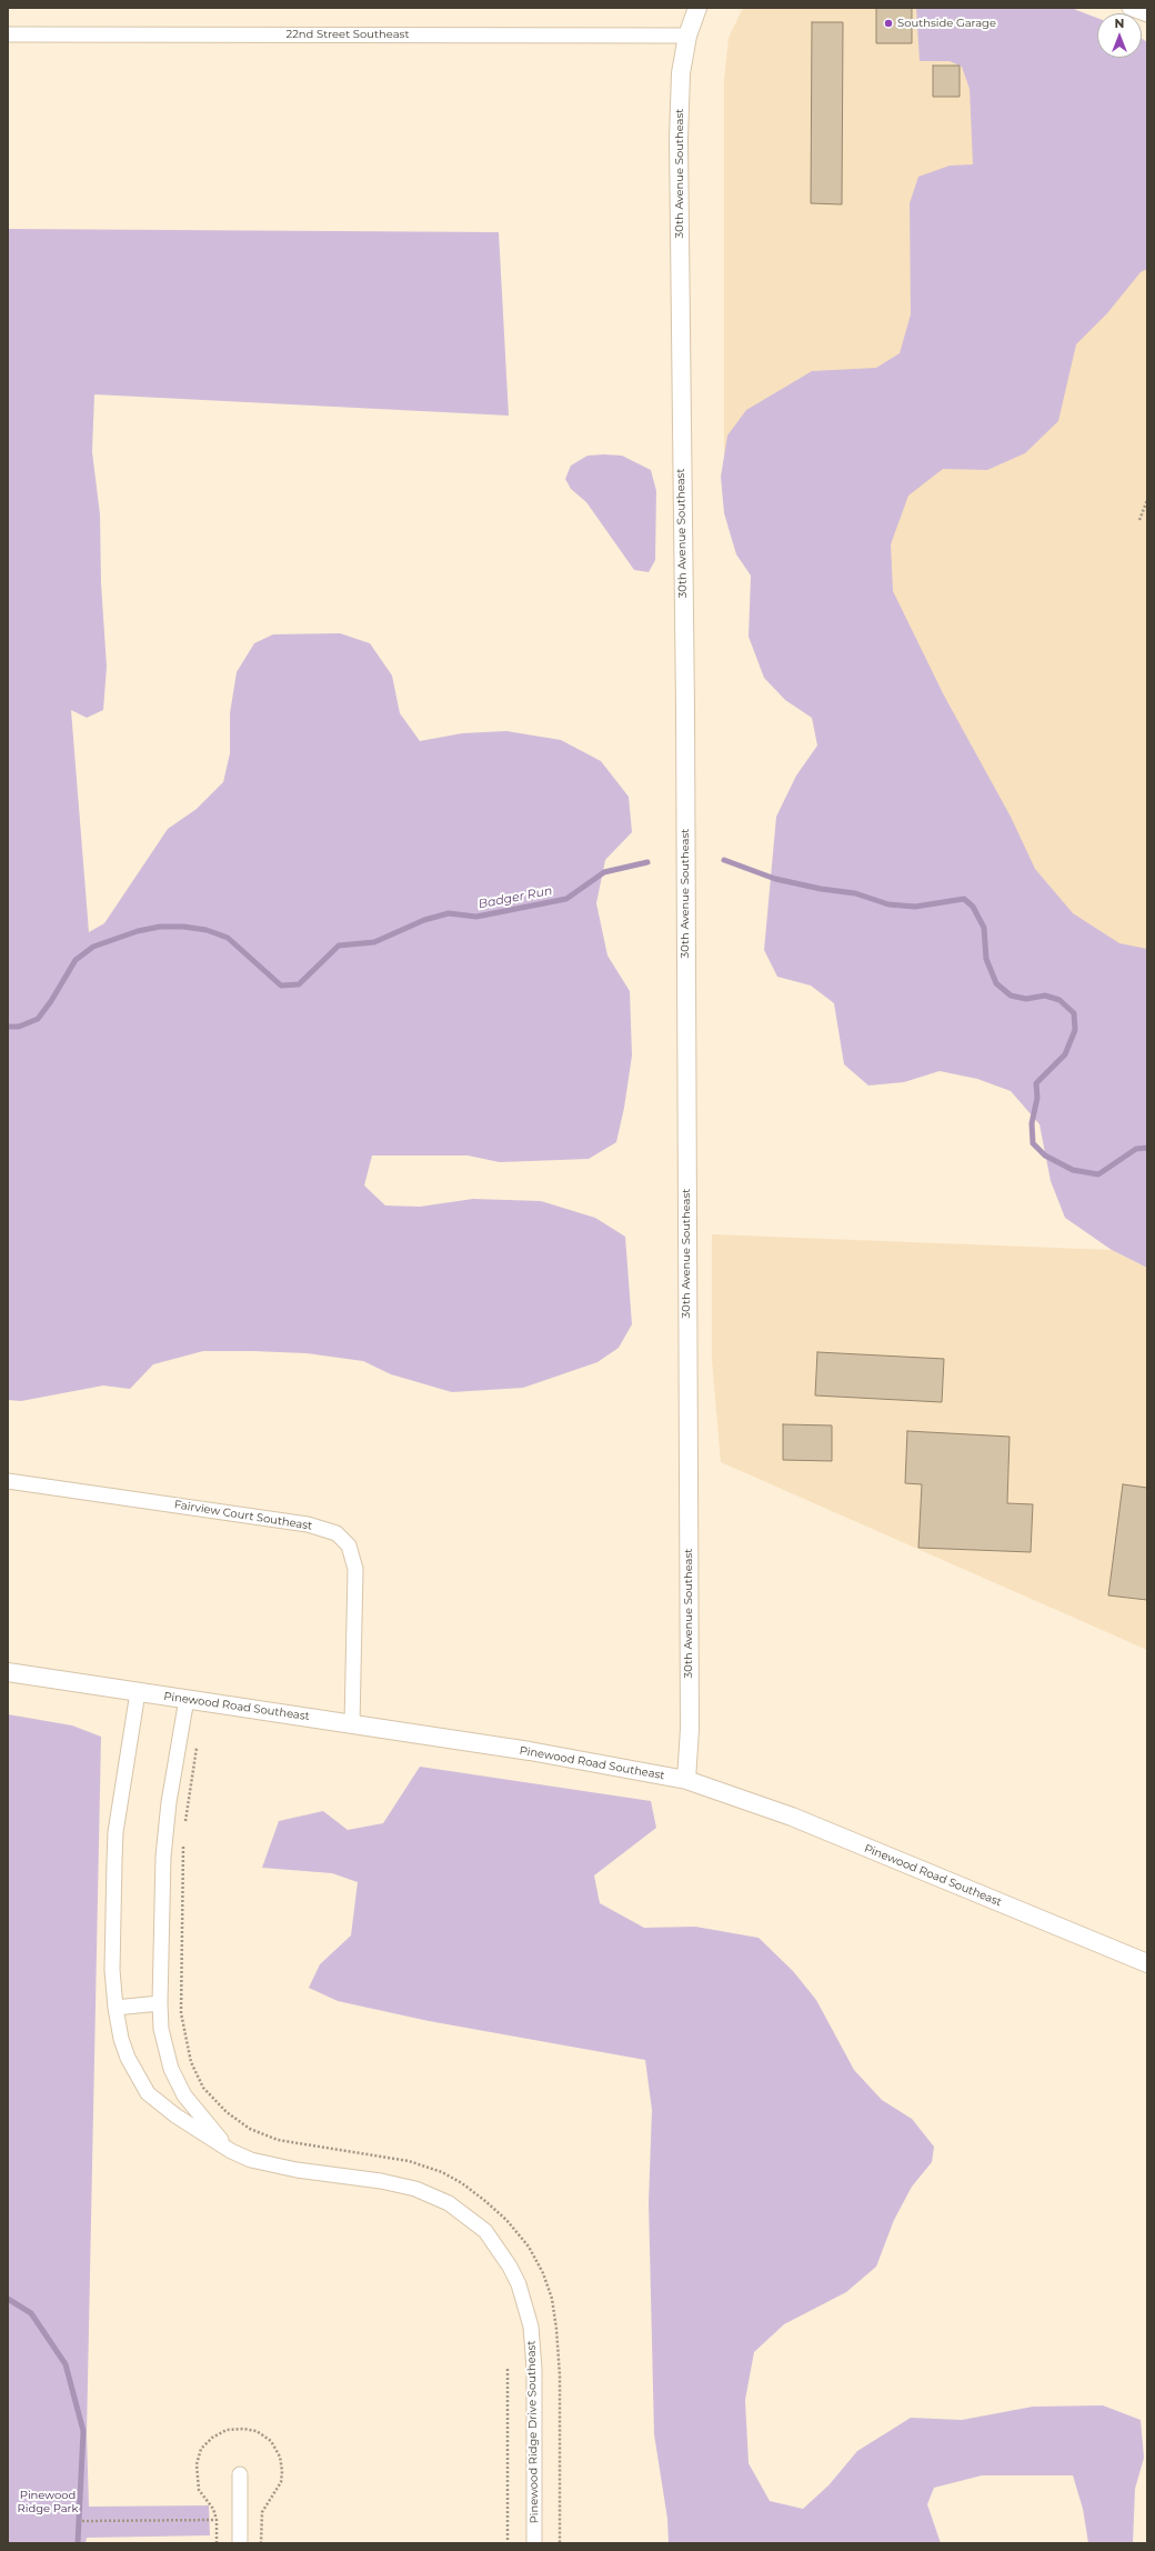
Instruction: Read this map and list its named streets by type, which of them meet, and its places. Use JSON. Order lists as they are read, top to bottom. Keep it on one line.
{"streets":{"street":["22nd Street Southeast","30th Avenue Southeast","Fairview Court Southeast","Pinewood Road Southeast","Pinewood Ridge Drive Southeast"]},"crossings":[["22nd Street Southeast","30th Avenue Southeast"],["30th Avenue Southeast","Pinewood Road Southeast"],["Fairview Court Southeast","Pinewood Road Southeast"],["Pinewood Road Southeast","Pinewood Ridge Drive Southeast"]],"water":["Badger Run"],"parks":["Pinewood Ridge Park"],"places":["Southside Garage"],"north":"top"}
